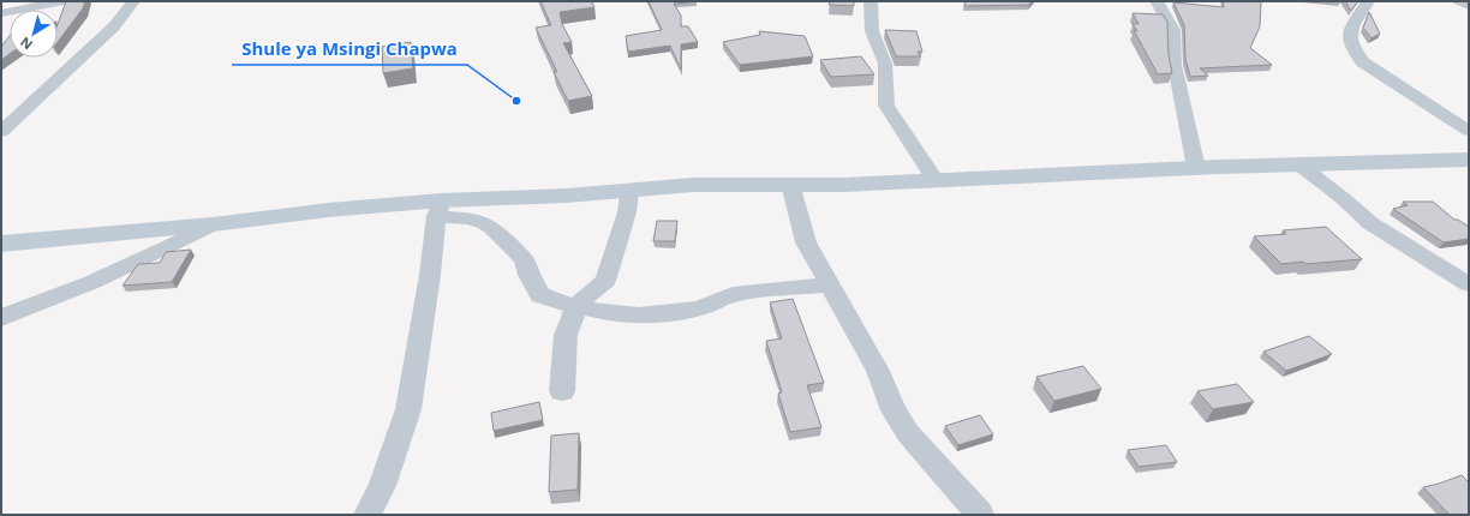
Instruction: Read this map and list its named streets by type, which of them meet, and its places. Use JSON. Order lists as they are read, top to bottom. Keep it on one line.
{"places":["Shule ya Msingi Chapwa"],"north":"bottom left"}
